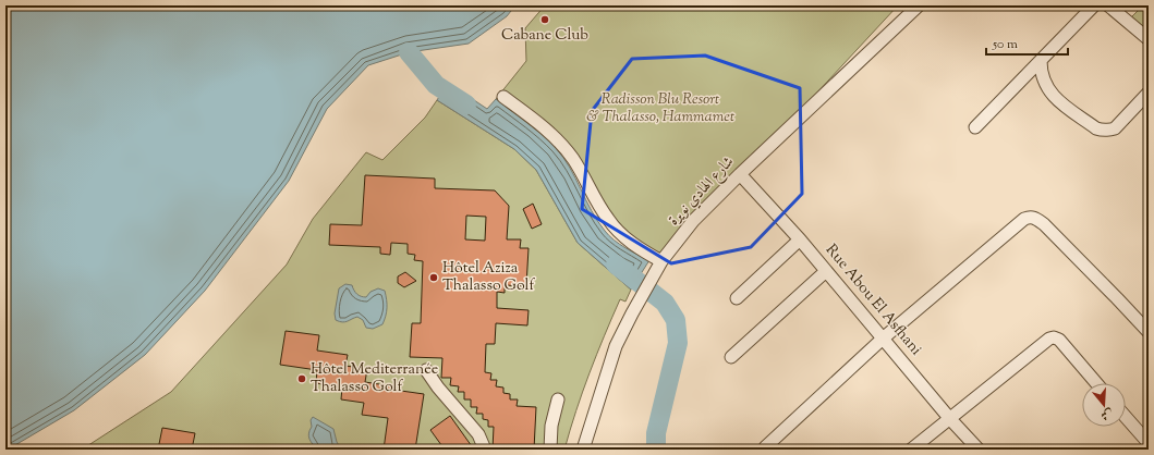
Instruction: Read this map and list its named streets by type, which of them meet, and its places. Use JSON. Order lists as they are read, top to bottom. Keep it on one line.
{"streets":{"street":["شارع الهادي نويرة","Rue Abou El Asfhani"]},"crossings":[["شارع الهادي نويرة","Rue Abou El Asfhani"]],"parks":["Radisson Blu Resort & Thalasso, Hammamet"],"places":["Cabane Club","Hôtel Aziza Thalasso Golf","Hôtel Mediterranée Thalasso Golf"],"scale_bar":"50 m","north":"bottom"}
